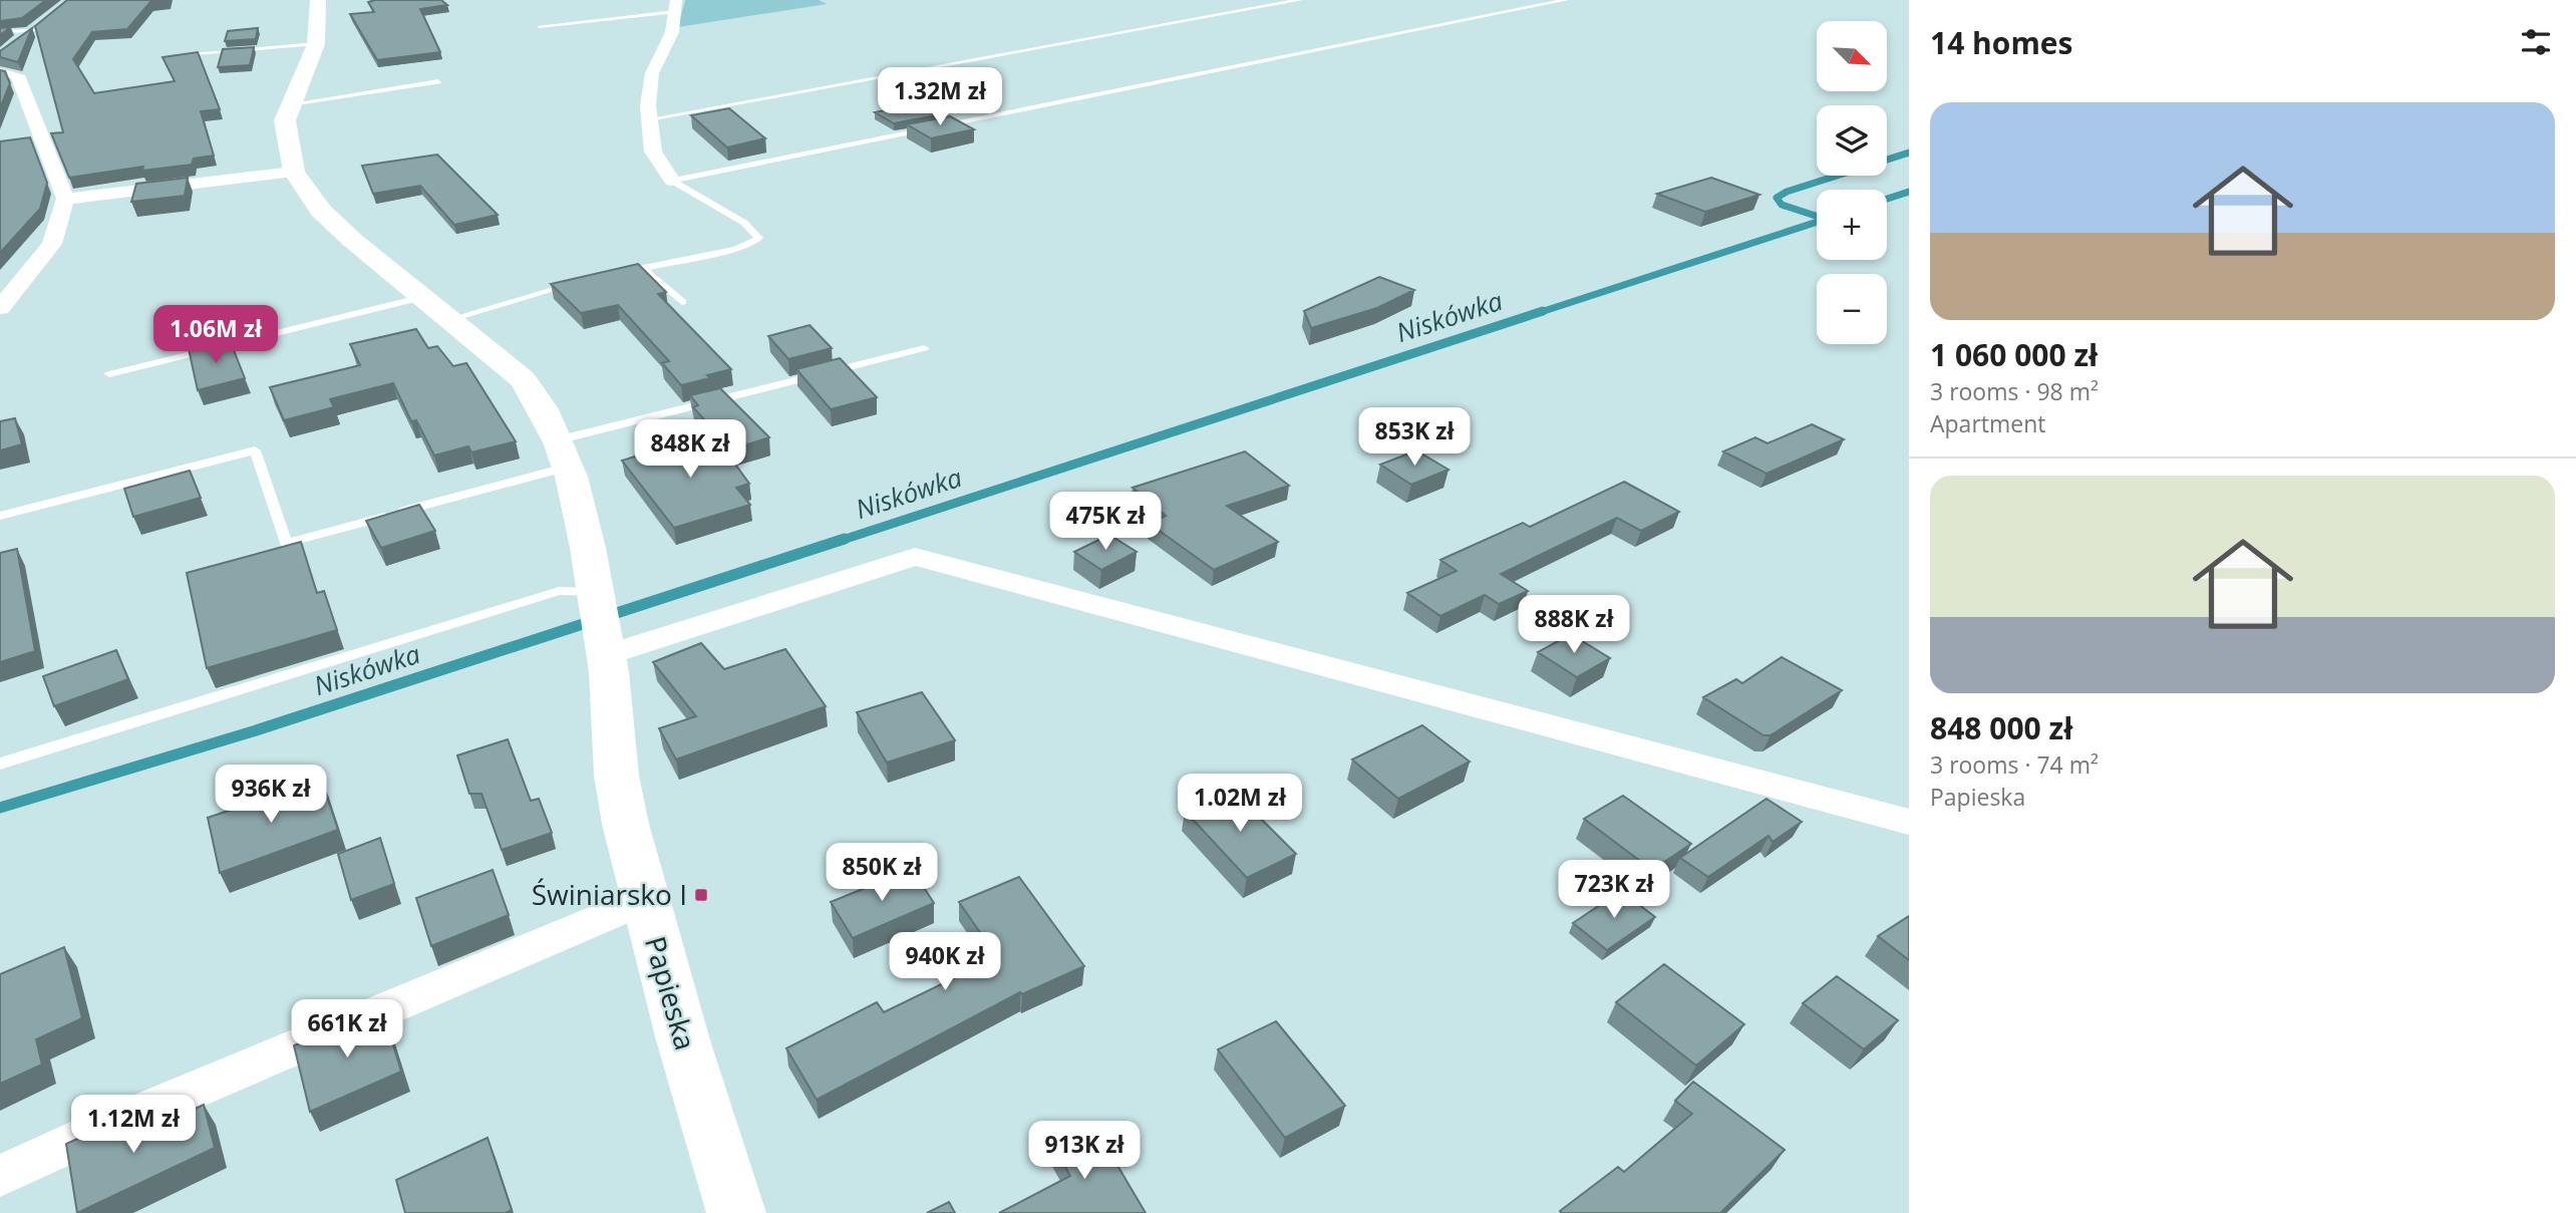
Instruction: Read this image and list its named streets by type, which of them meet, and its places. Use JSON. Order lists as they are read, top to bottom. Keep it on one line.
{"streets":{"street":["Papieska"]},"water":["Niskówka"],"places":{"transit":["Świniarsko I"]},"north":"bottom right","page":{"heading":"14 homes","map_buttons":["+","−"],"price":["1.32M zł","1.06M zł","853K zł","848K zł","475K zł","888K zł","936K zł","1.02M zł","850K zł","723K zł","940K zł","661K zł","1.12M zł","913K zł"],"list":[{"name":"1 060 000 zł","note":"3 rooms · 98 m² · Apartment"},{"name":"848 000 zł","note":"3 rooms · 74 m² · Papieska"}]}}
